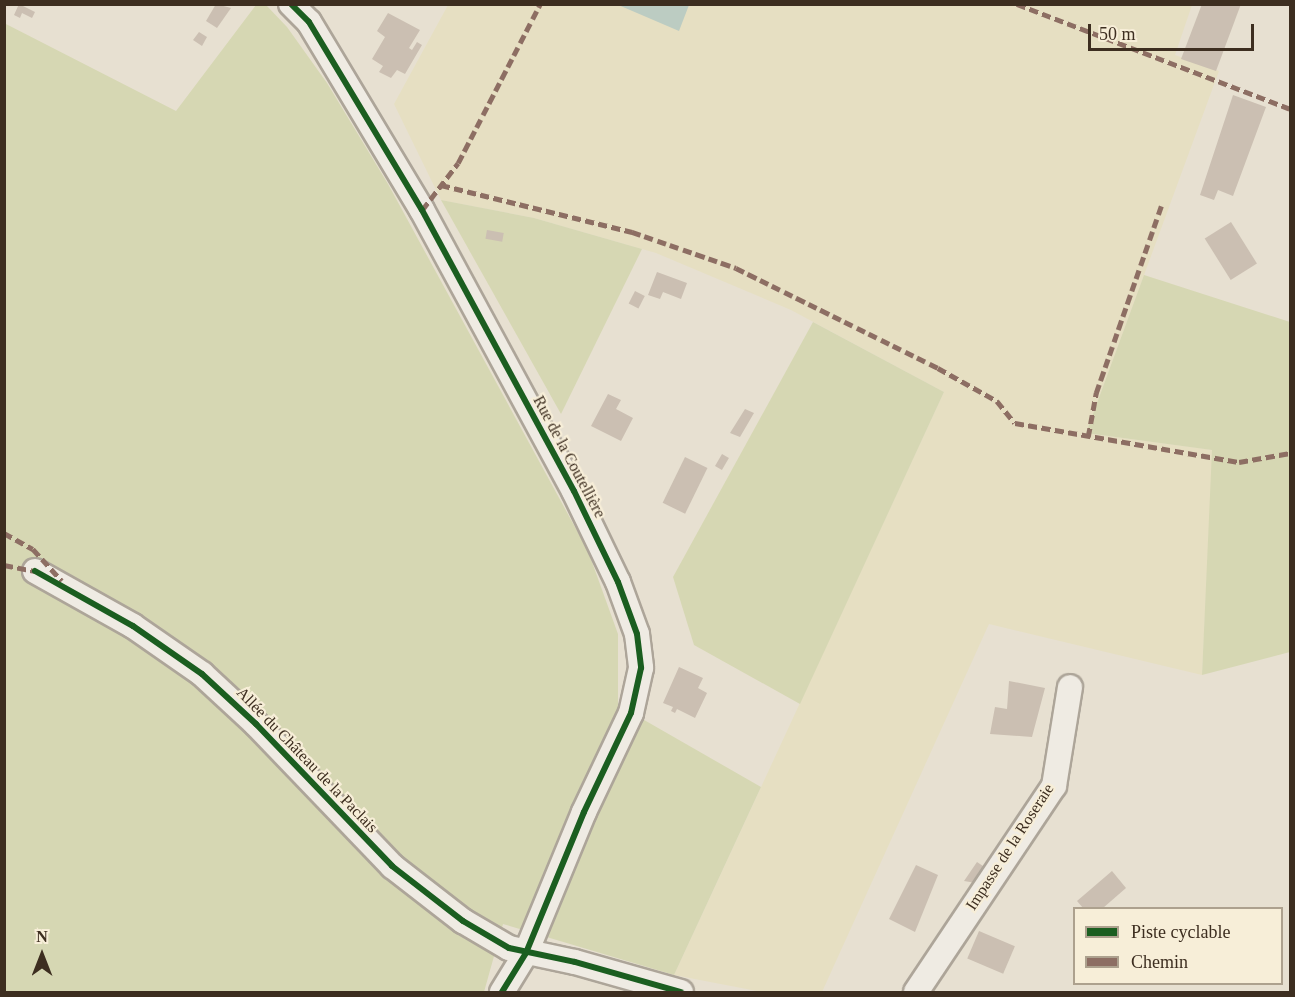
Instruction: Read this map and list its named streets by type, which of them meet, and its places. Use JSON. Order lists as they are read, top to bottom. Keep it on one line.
{"streets":{"street":["Rue de la Coutellière","Allée du Château de la Paclais","Impasse de la Roseraie"]},"crossings":[["Rue de la Coutellière","Allée du Château de la Paclais"]],"legend":["Piste cyclable","Chemin"],"scale_bar":"50 m","north":"top"}
